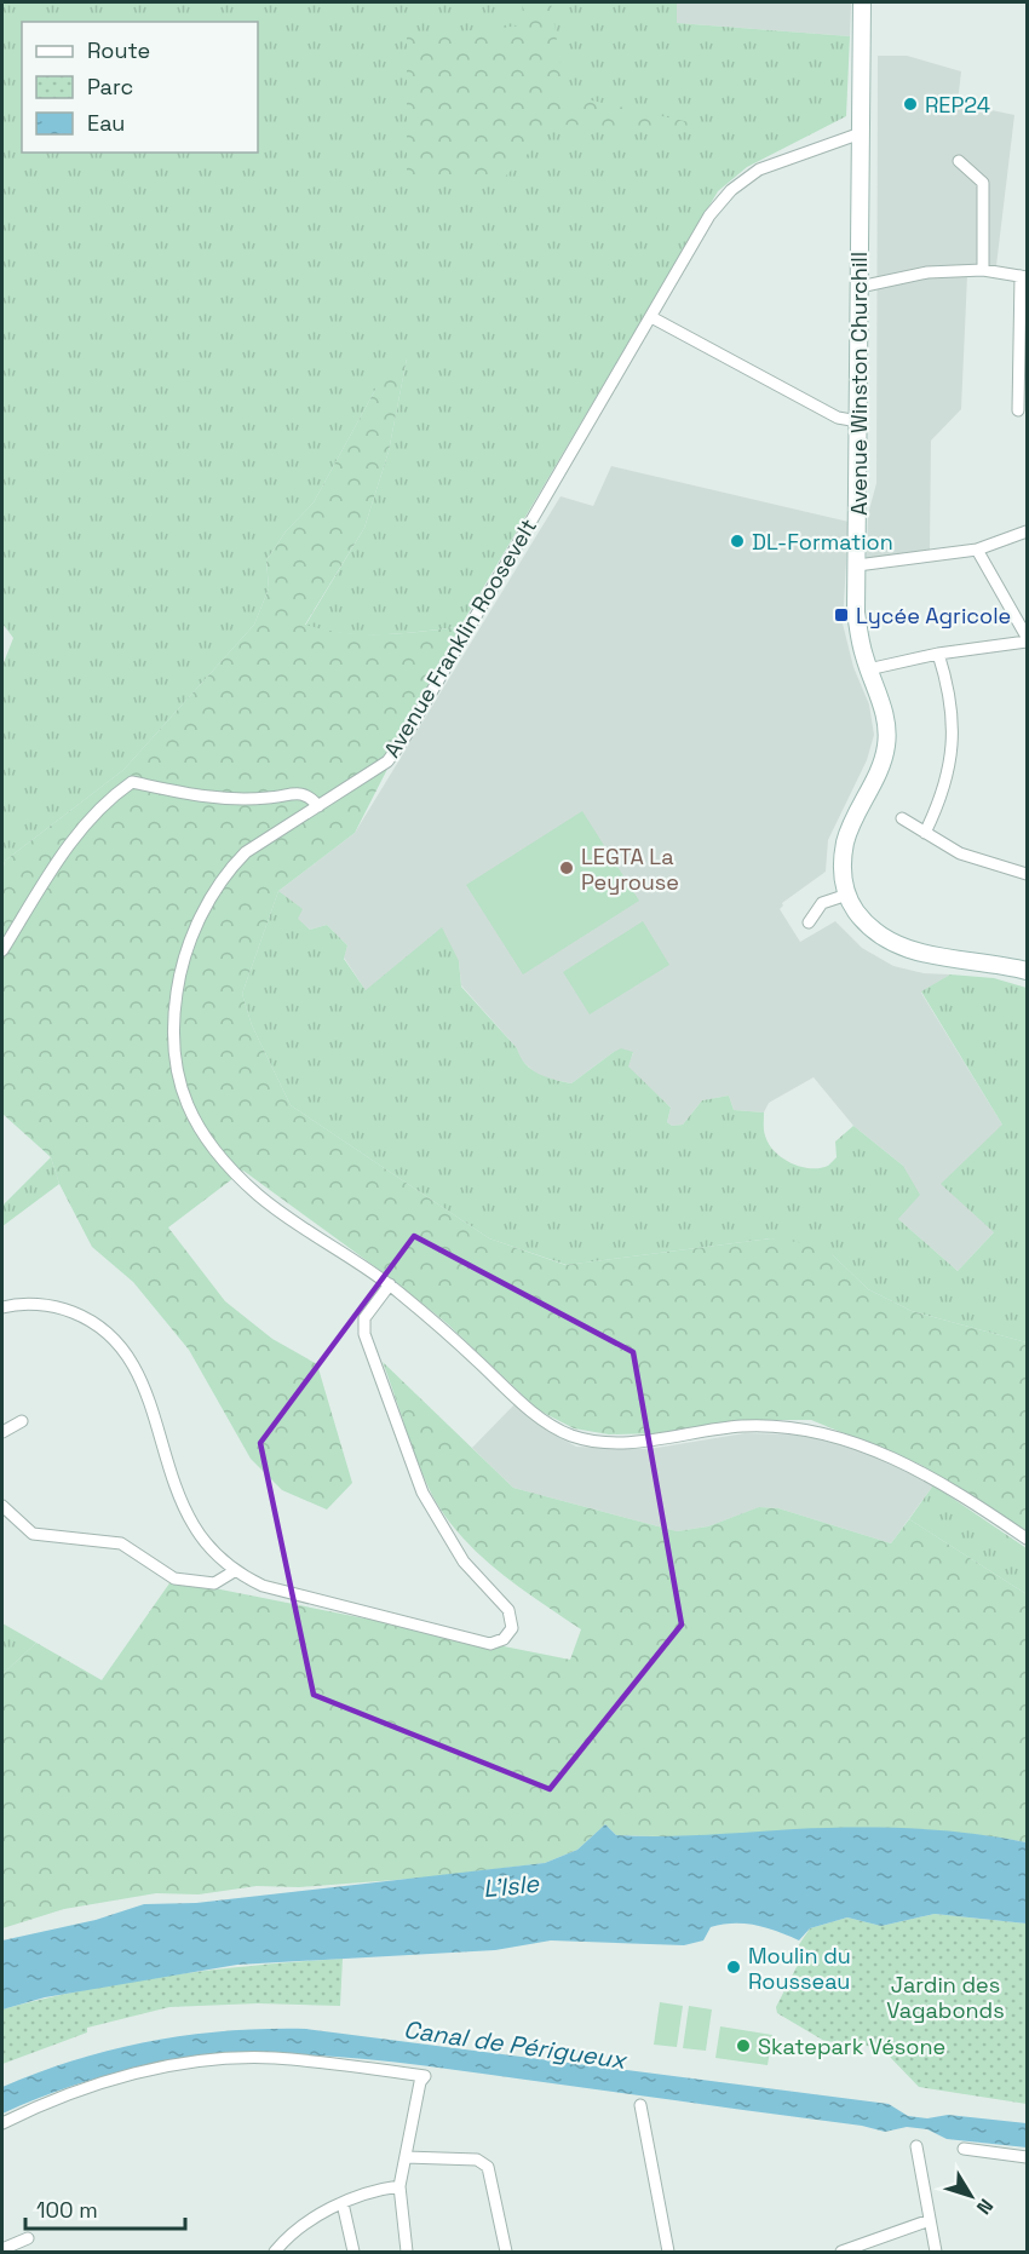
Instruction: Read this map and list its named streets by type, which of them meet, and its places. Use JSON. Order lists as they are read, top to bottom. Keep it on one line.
{"streets":{"main road":["Avenue Winston Churchill"],"street":["Avenue Franklin Roosevelt"]},"crossings":[["Avenue Winston Churchill","Avenue Franklin Roosevelt"]],"water":["L'Isle","Canal de Périgueux"],"parks":["Jardin des Vagabonds"],"places":{"other":["REP24","DL-Formation","LEGTA La Peyrouse","Moulin du Rousseau","Skatepark Vésone"],"transit":["Lycée Agricole"]},"legend":["Route","Parc","Eau"],"scale_bar":"100 m","north":"bottom right"}
